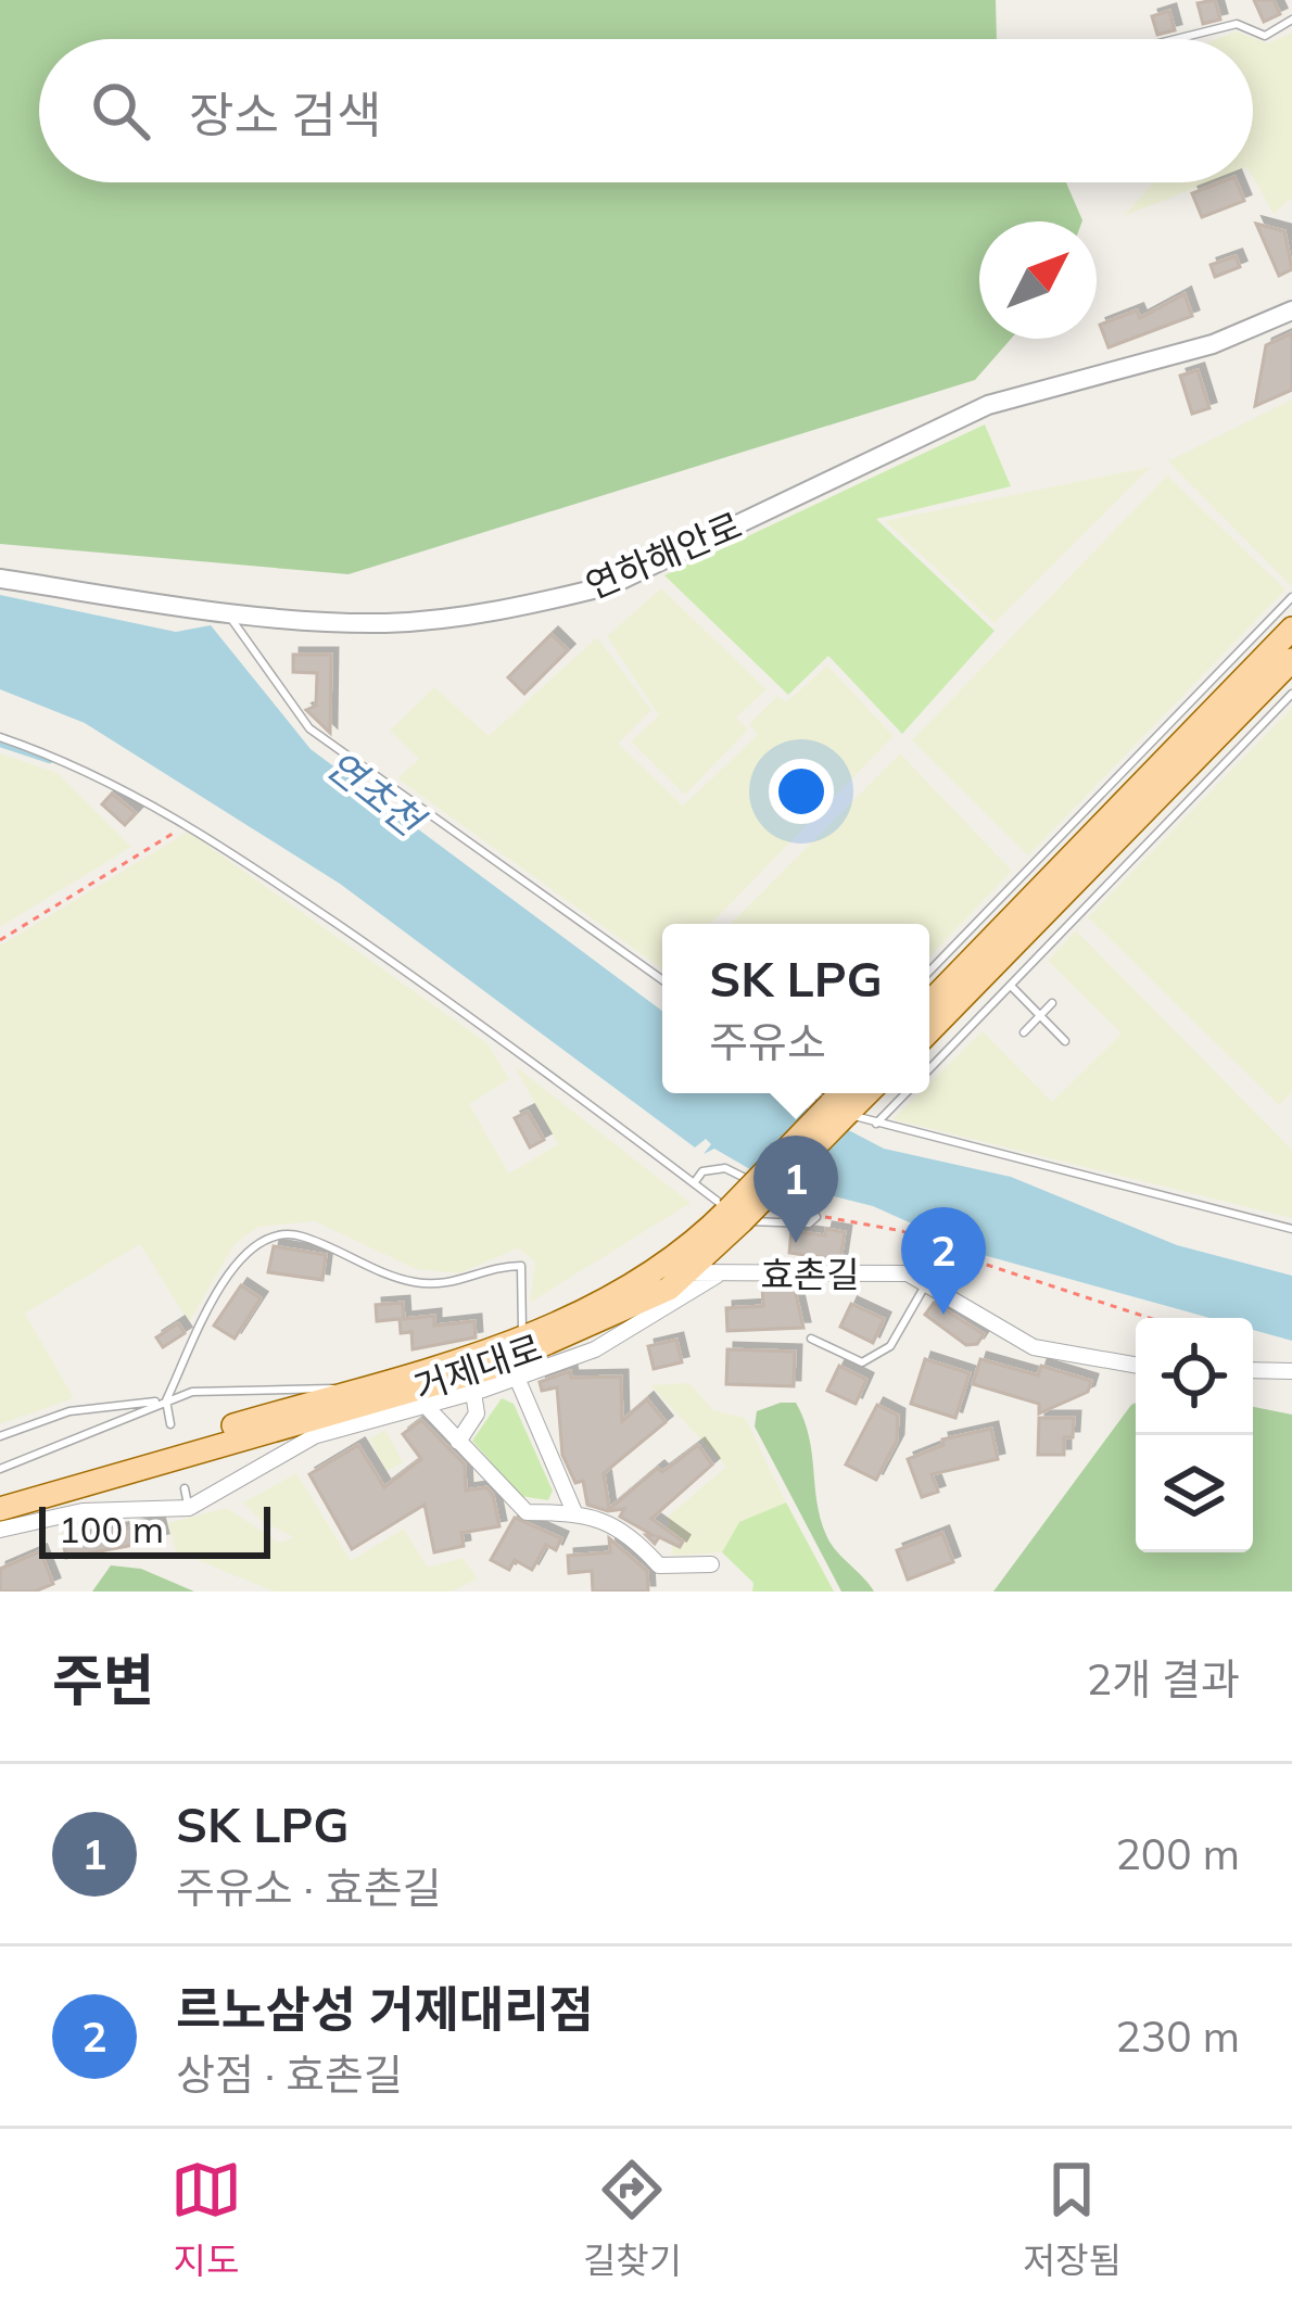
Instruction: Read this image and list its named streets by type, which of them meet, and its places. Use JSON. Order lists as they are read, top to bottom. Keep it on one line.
{"streets":{"main road":["거제대로"],"street":["연하해안로","효촌길"]},"crossings":[["효촌길","거제대로"]],"water":["연초천"],"scale_bar":"100 m","north":"top right","page":{"search":"장소 검색","popup":["SK LPG","주유소"],"pins":["1","2"],"scale":"100 m","heading":["주변","2개 결과"],"list":[{"mark":"1","name":"SK LPG","note":"주유소 · 효촌길","value":"200 m"},{"mark":"2","name":"르노삼성 거제대리점","note":"상점 · 효촌길","value":"230 m"}],"nav":["지도","길찾기","저장됨"]}}
